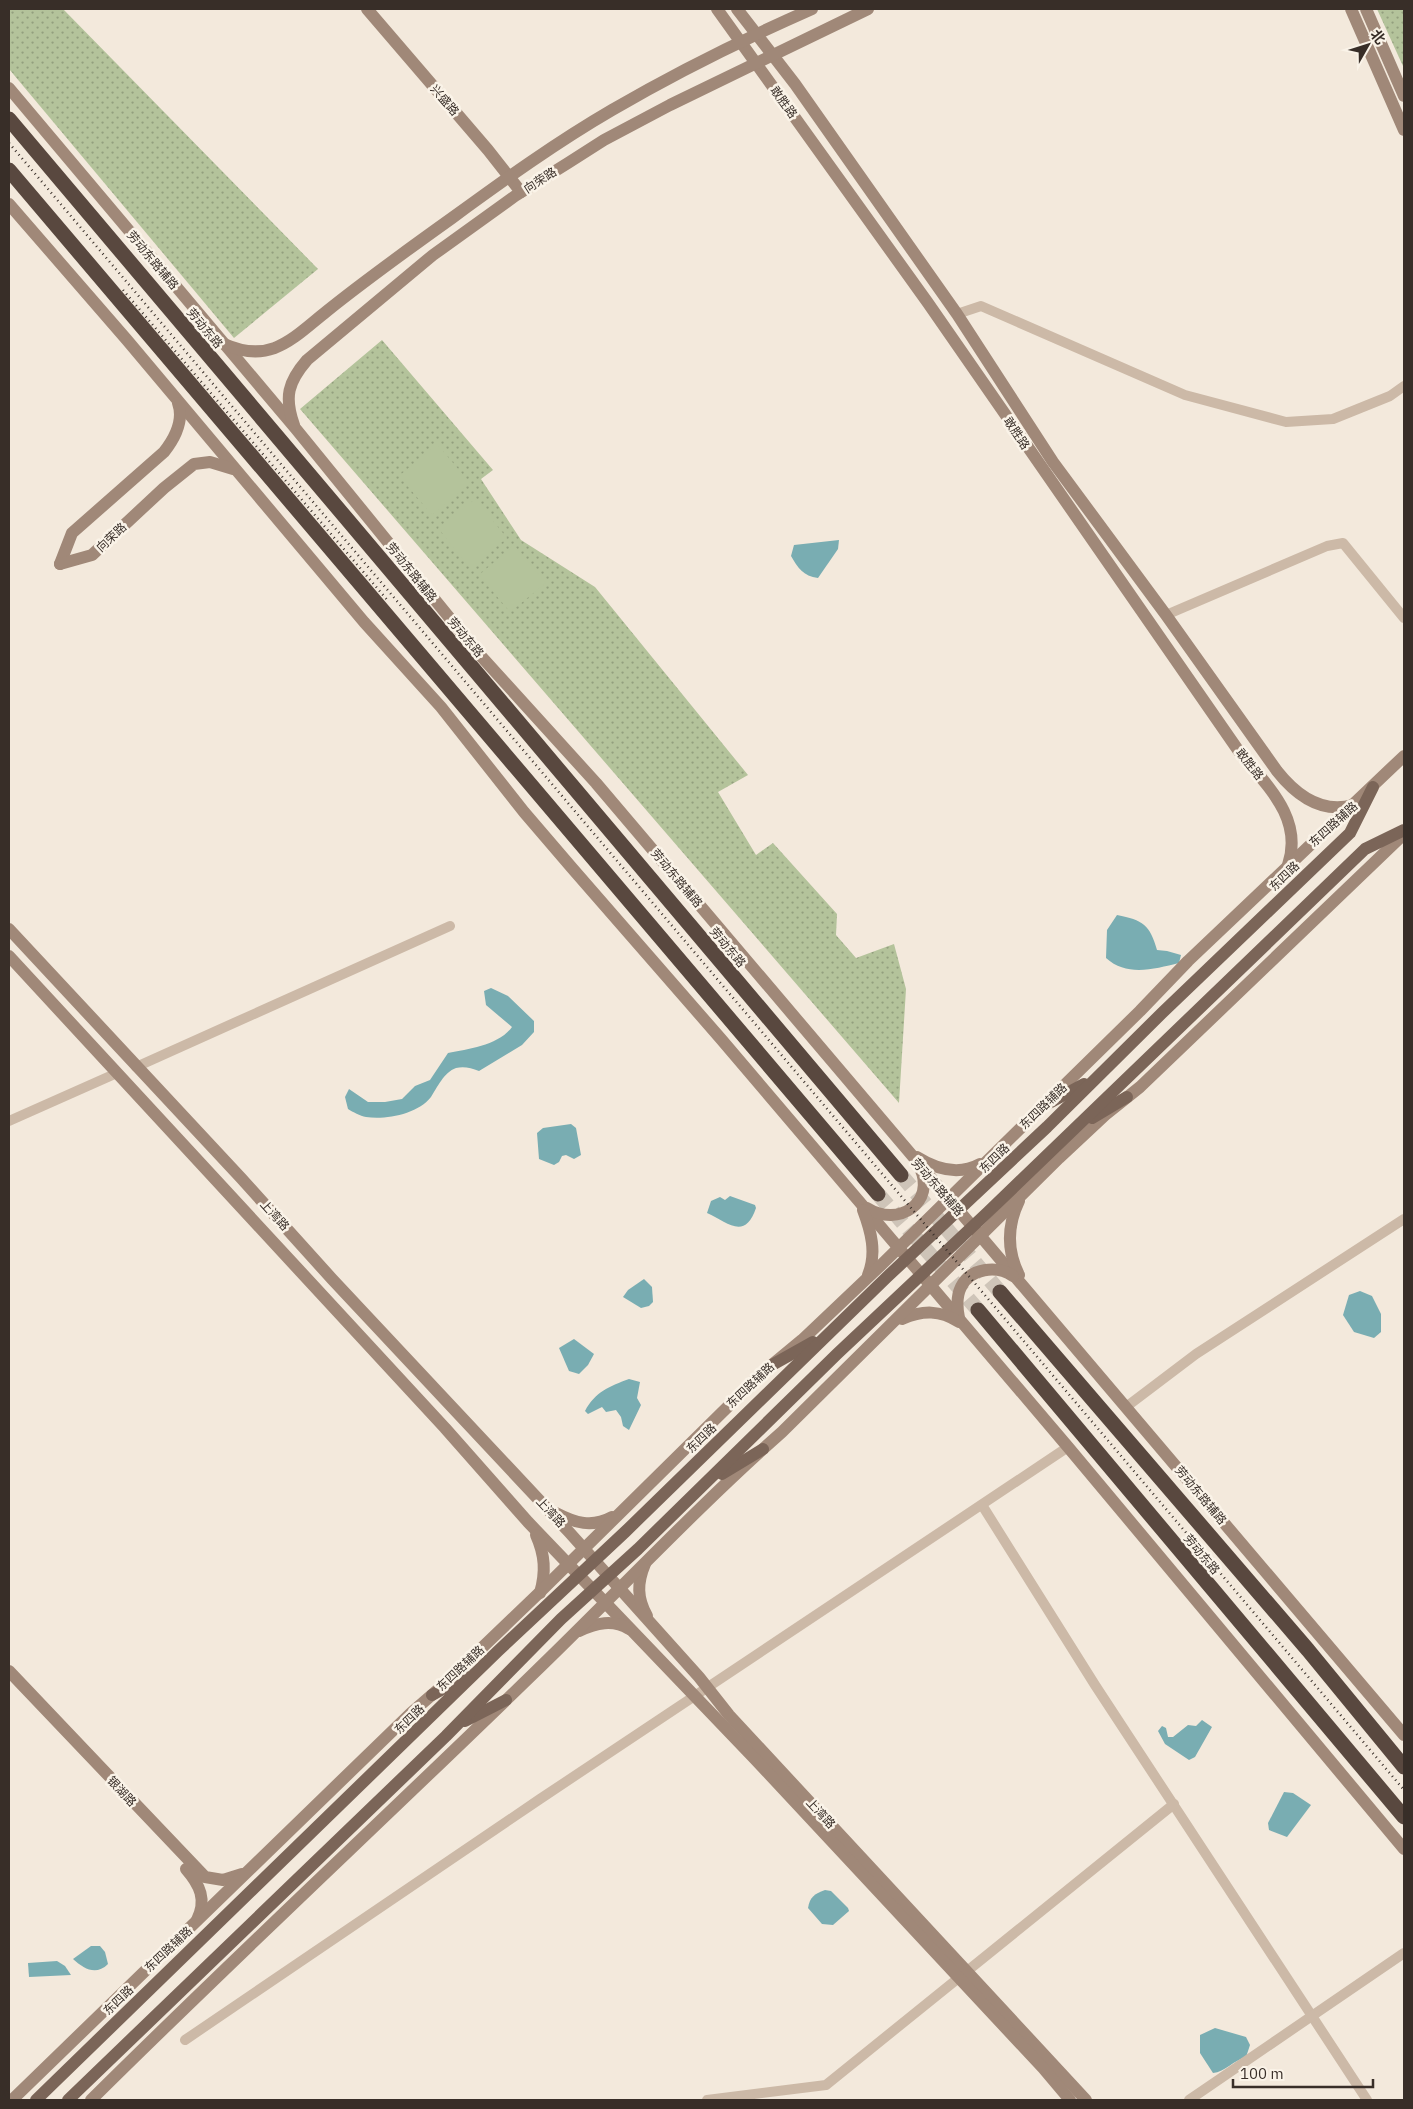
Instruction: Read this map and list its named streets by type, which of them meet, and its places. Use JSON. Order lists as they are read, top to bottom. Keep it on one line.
{"streets":{"highway":["劳动东路"],"main road":["兴盛路","敢胜路","向荣路","劳动东路辅路","东四路辅路","东四路","上湾路","银湖路"]},"crossings":[["兴盛路","向荣路"],["敢胜路","向荣路"],["敢胜路","东四路辅路"],["向荣路","劳动东路辅路"],["劳动东路辅路","东四路辅路"],["劳动东路辅路","东四路"],["东四路辅路","东四路"],["东四路辅路","上湾路"],["东四路辅路","银湖路"],["东四路","上湾路"]],"scale_bar":"100 m","north":"top right"}
